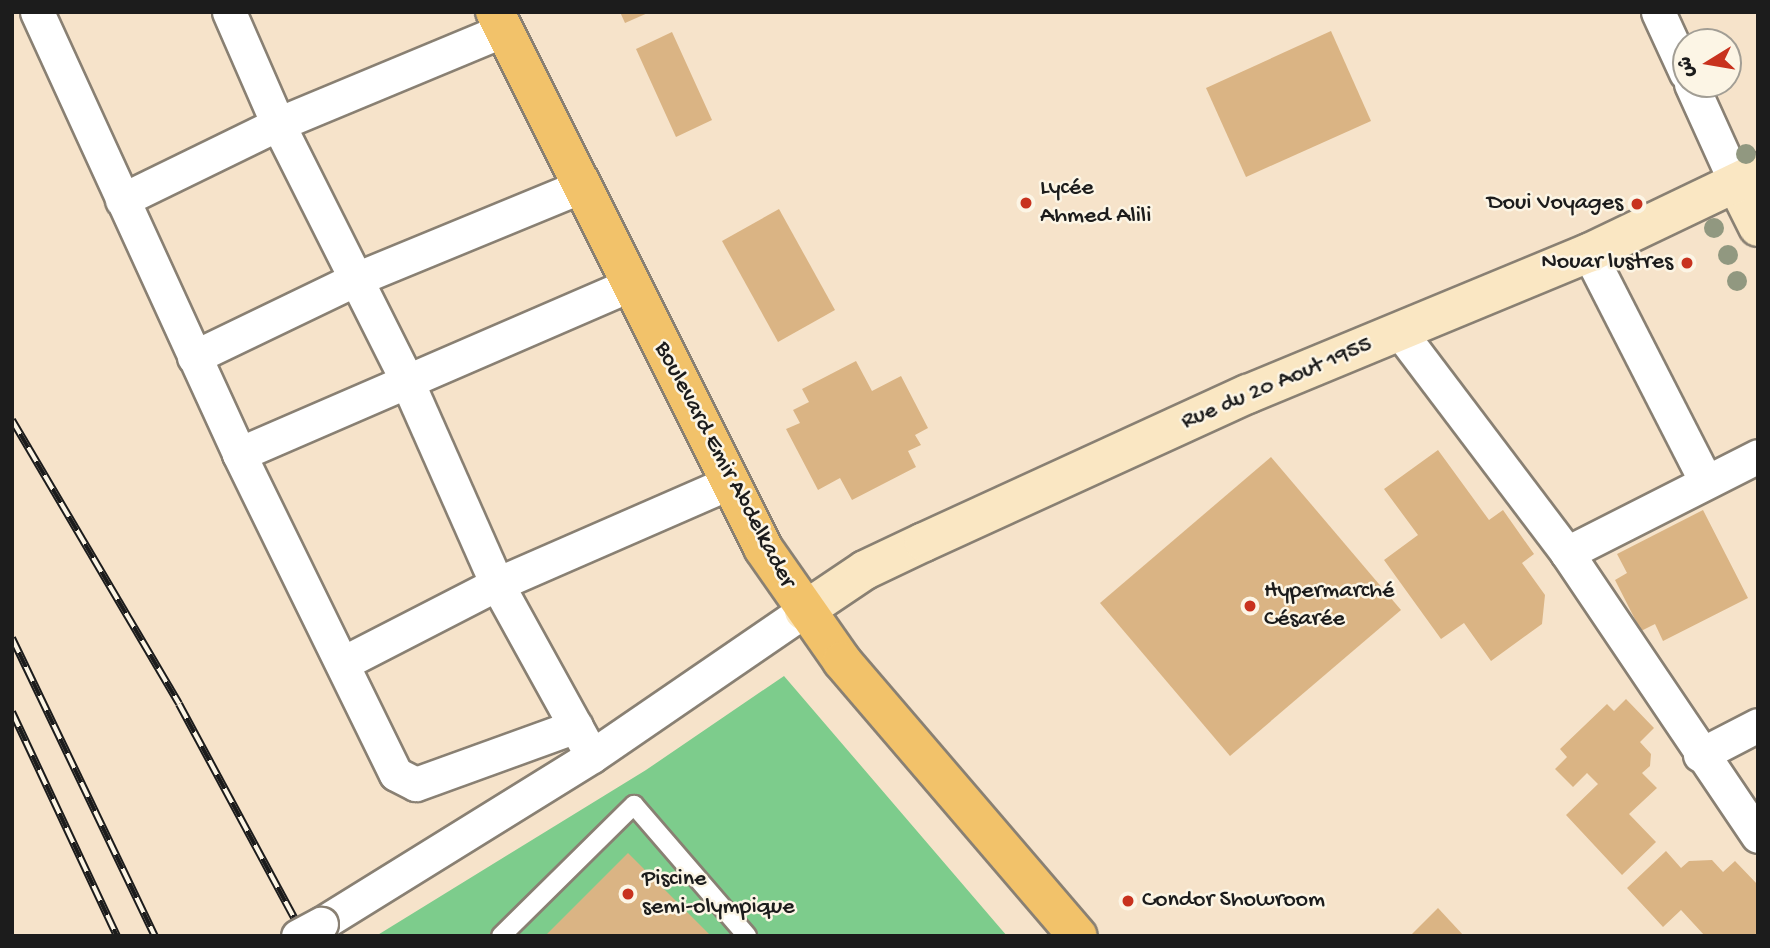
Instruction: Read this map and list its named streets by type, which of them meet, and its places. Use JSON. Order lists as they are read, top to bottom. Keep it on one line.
{"streets":{"main road":["Boulevard Emir Abdelkader"],"street":["Rue du 20 Aout 1955"]},"crossings":[["Rue du 20 Aout 1955","Boulevard Emir Abdelkader"]],"places":["Lycée Ahmed Alili","Doui Voyages","Nouar lustres","Hypermarché Césarée","Piscine semi-olympique","Condor Showroom"],"north":"left"}
